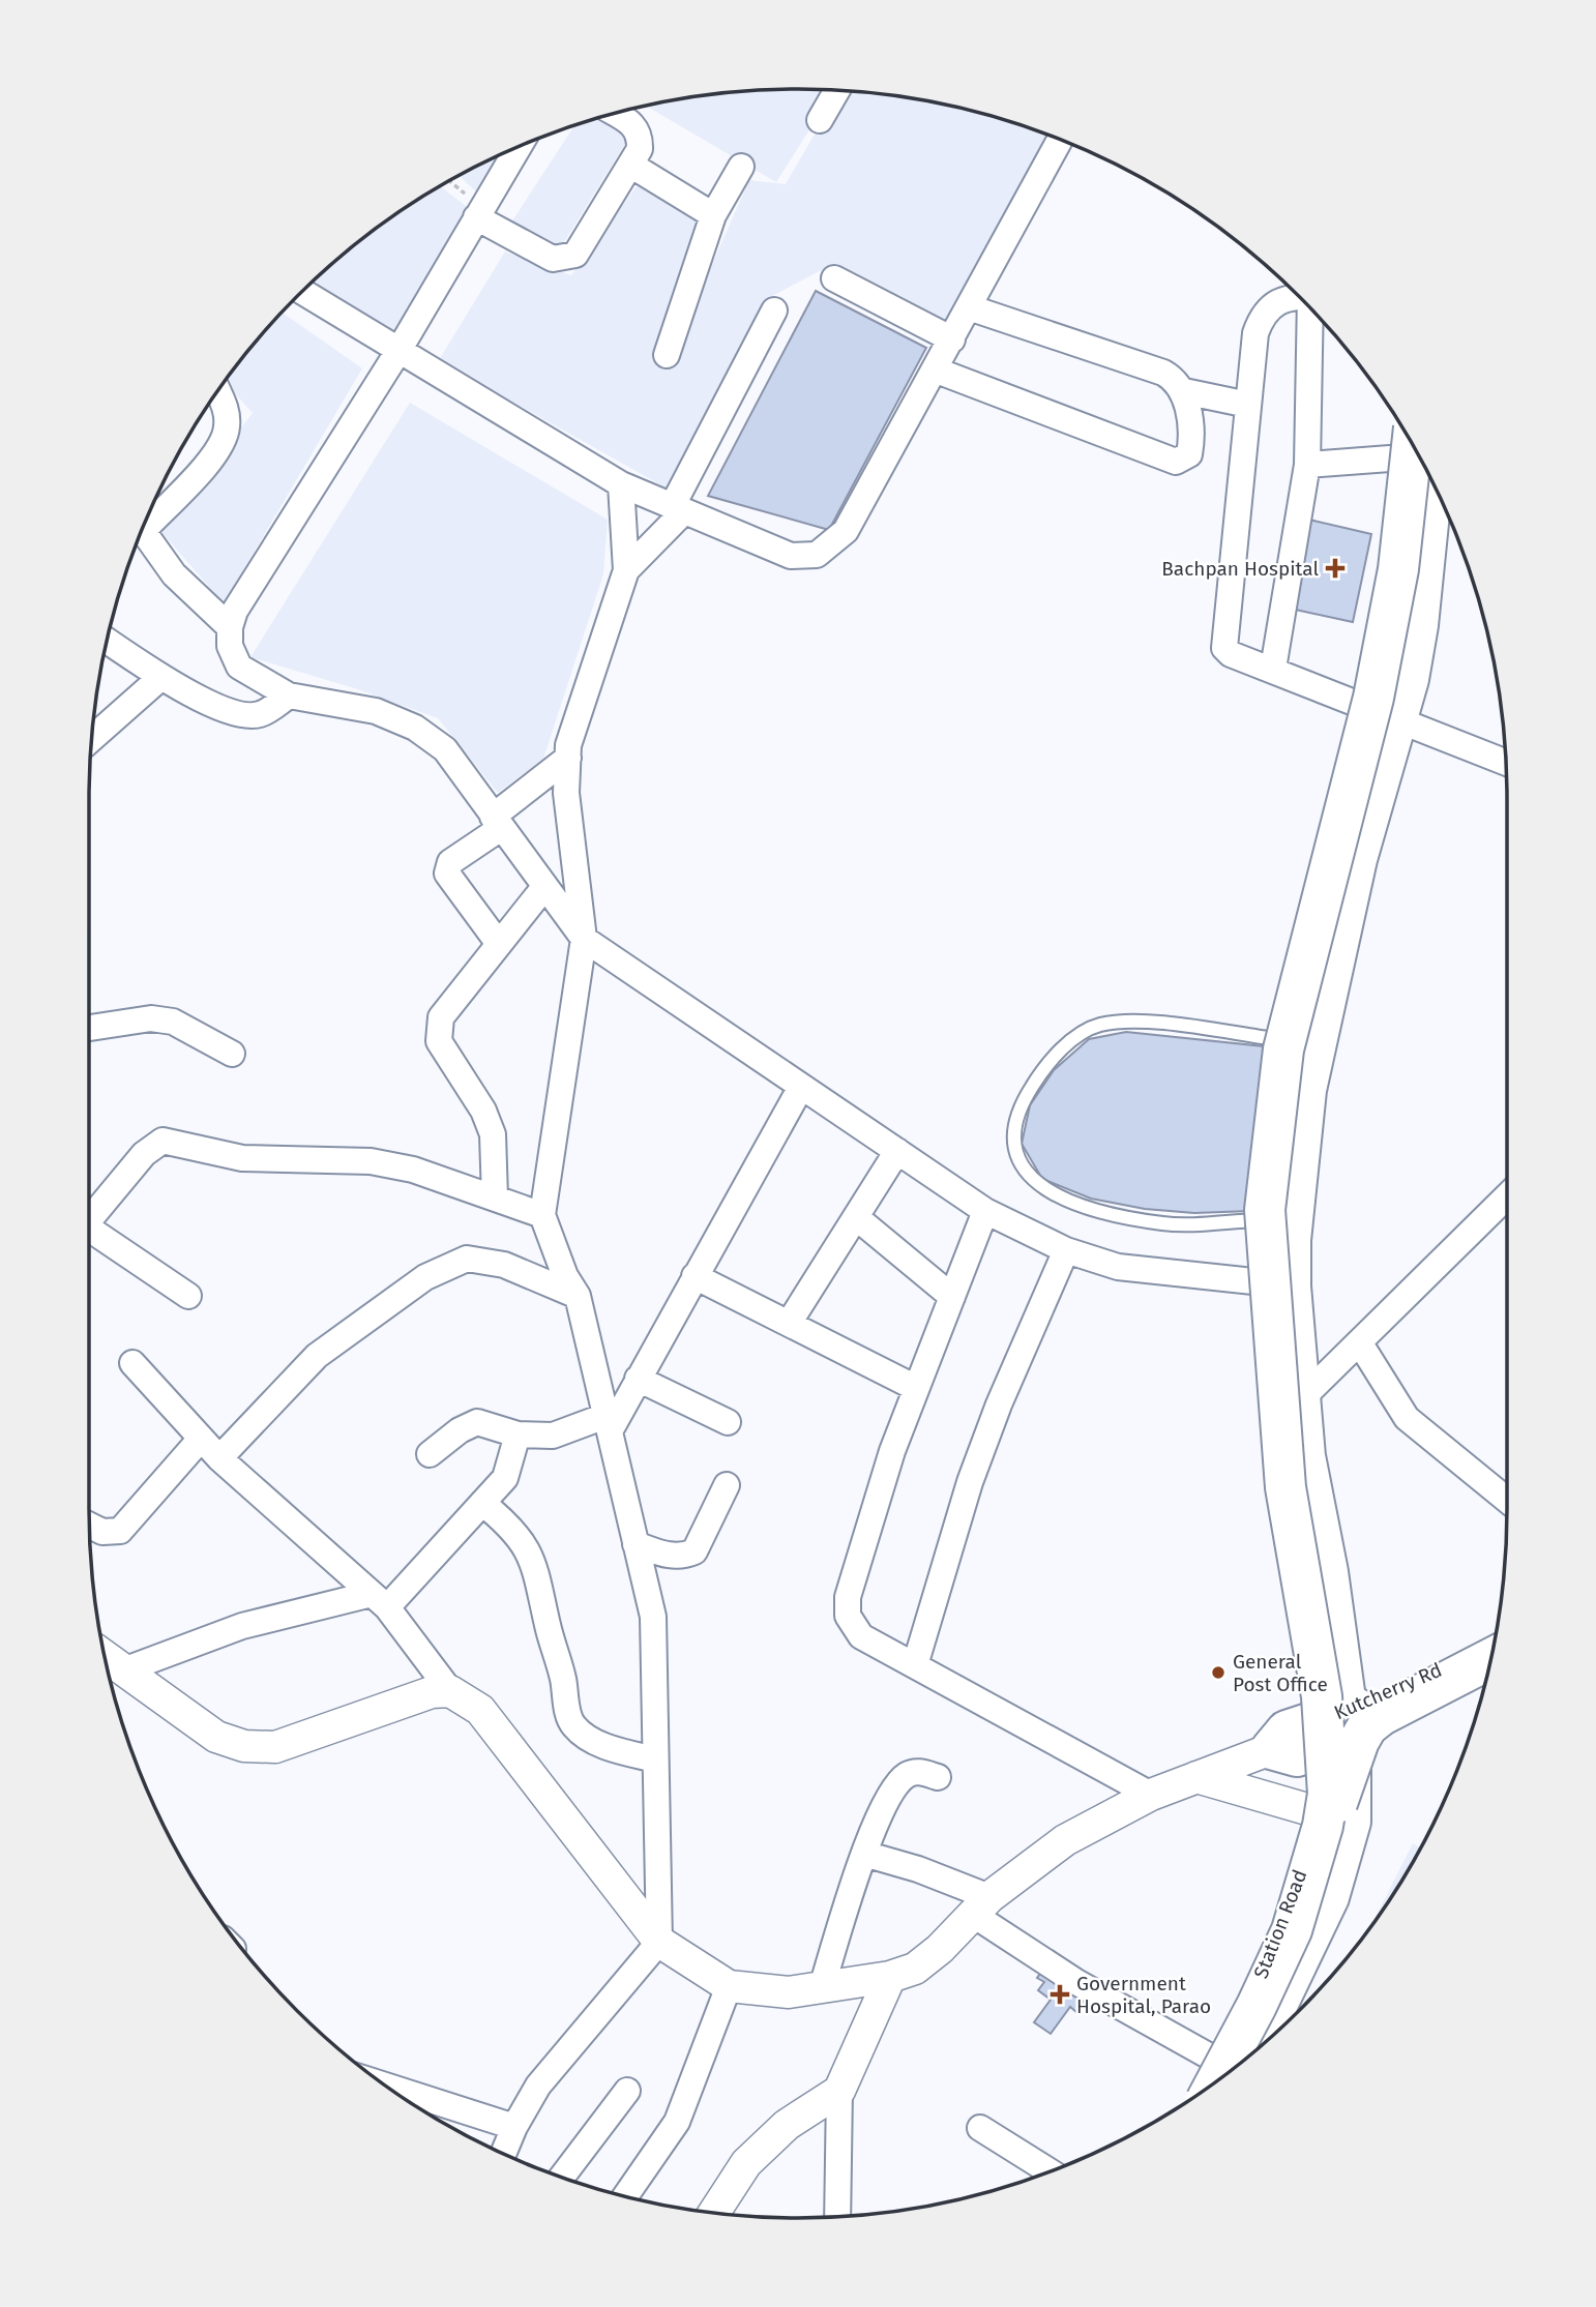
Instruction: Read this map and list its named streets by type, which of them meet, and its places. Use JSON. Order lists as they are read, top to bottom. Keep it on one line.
{"streets":{"highway":["Kutcherry Rd","Station Road"]},"crossings":[["Kutcherry Rd","Station Road"]],"places":{"health":["Bachpan Hospital","Government Hospital, Parao"],"other":["General Post Office"]}}
